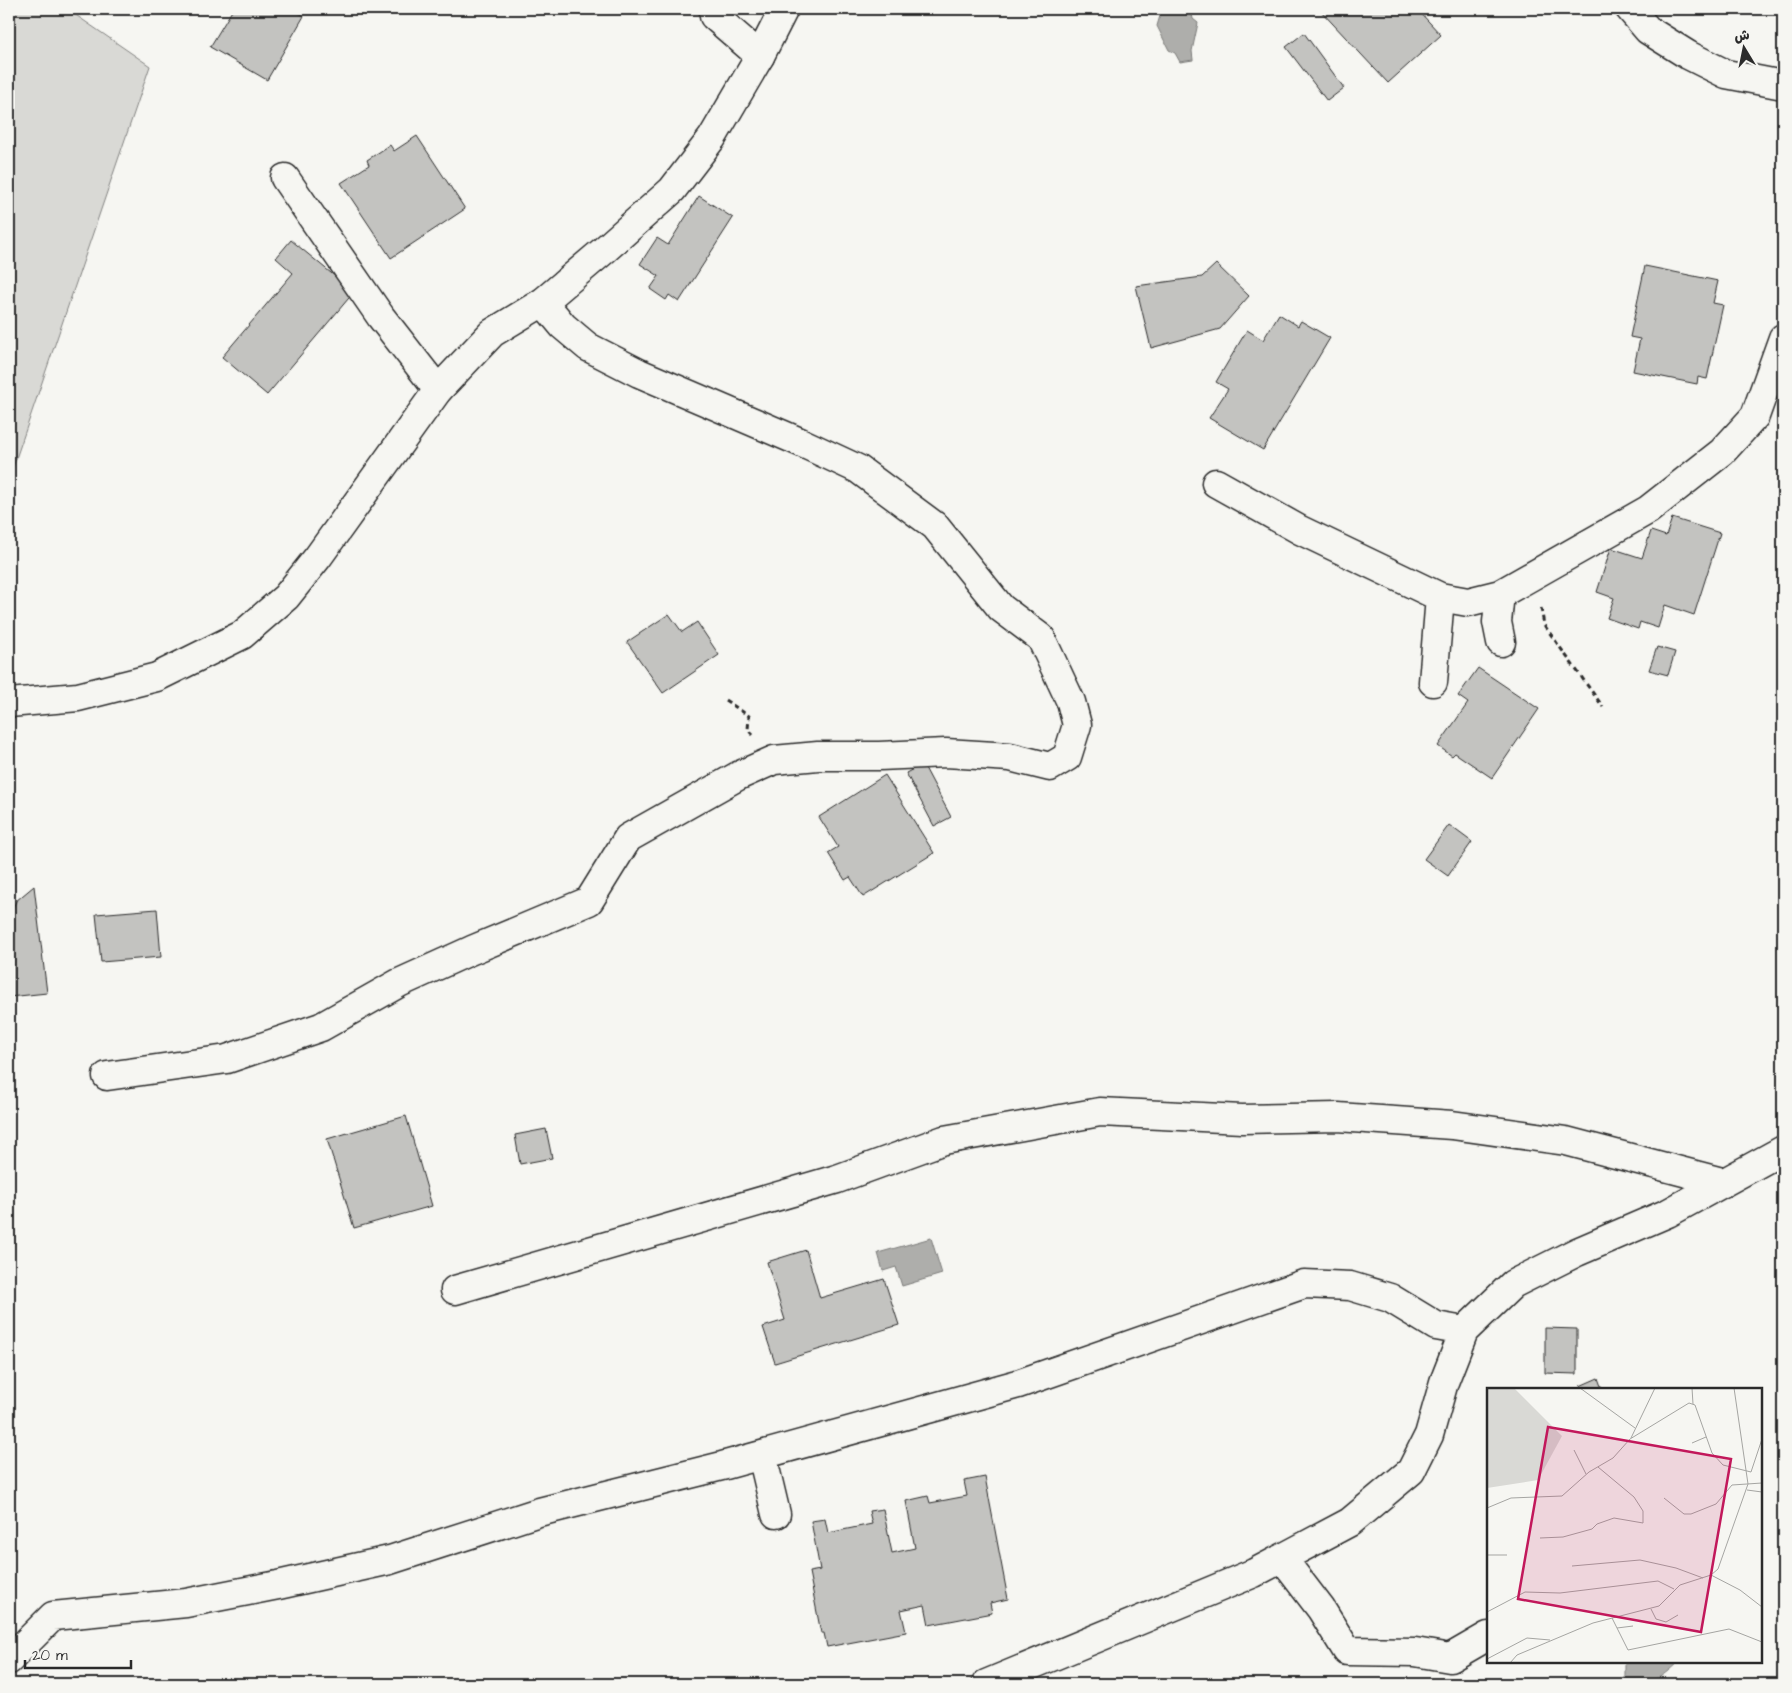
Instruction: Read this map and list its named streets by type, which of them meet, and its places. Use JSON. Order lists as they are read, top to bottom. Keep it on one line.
{"scale_bar":"20 m","north":"top"}
